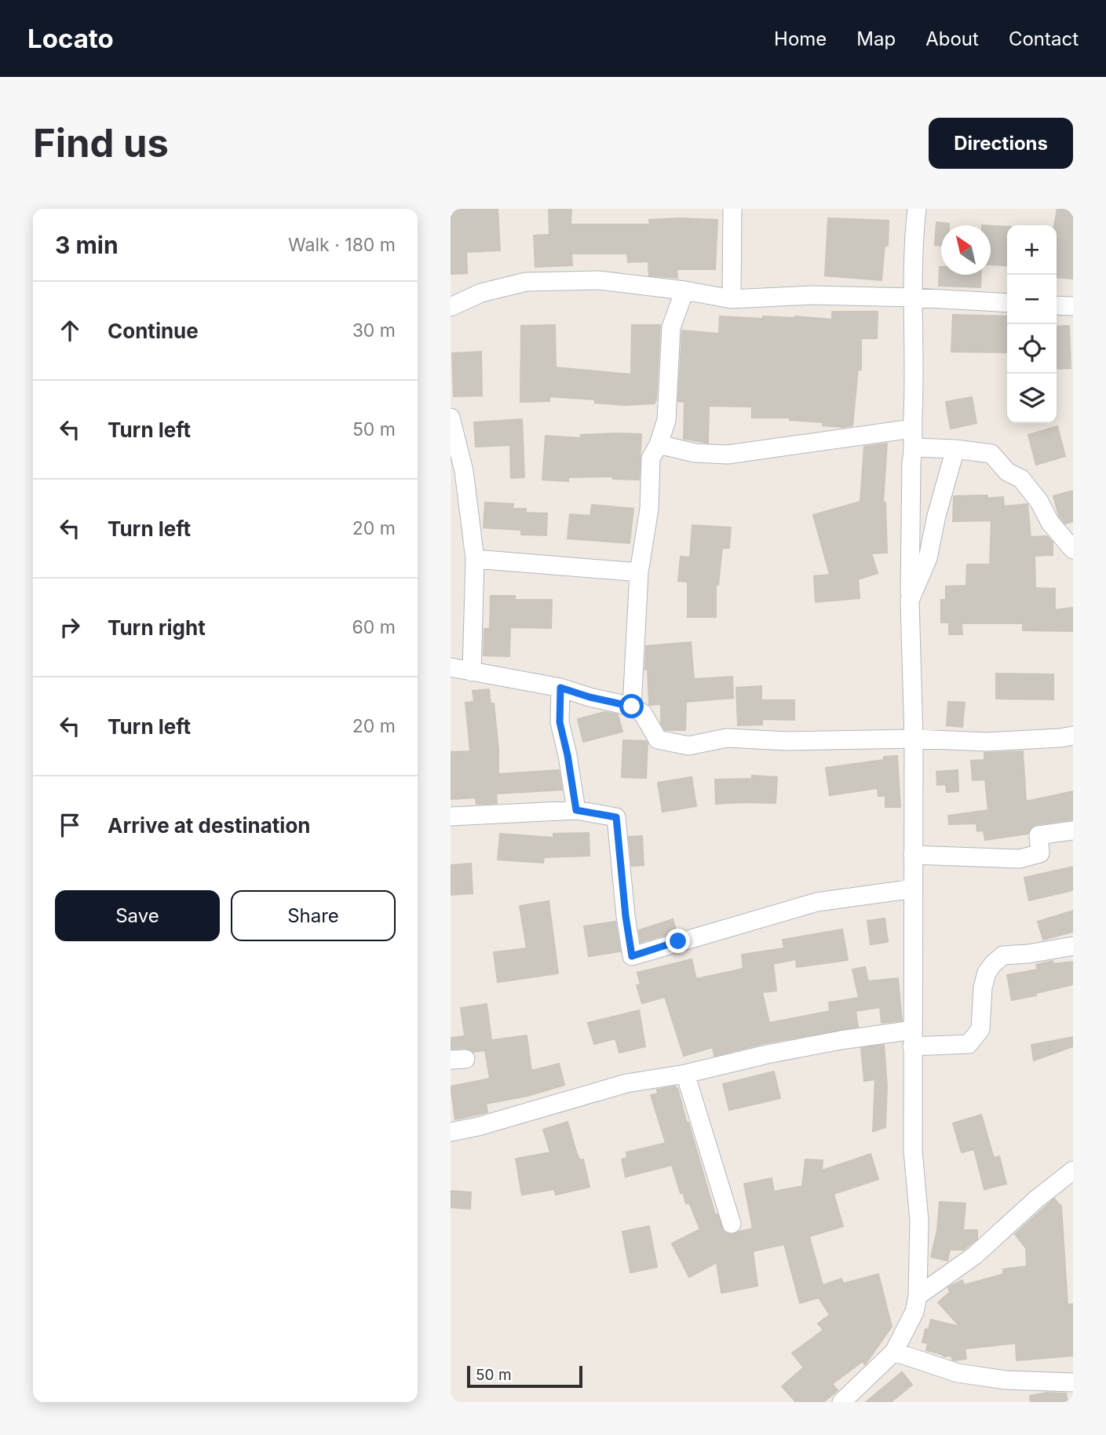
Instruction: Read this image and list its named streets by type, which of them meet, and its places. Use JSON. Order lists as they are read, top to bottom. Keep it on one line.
{"scale_bar":"50 m","north":"top left","page":{"header":"Locato","nav":["Home","Map","About","Contact"],"buttons":["Directions",["Save","Share"]],"title":"Find us","heading":["3 min","Walk · 180 m"],"map_buttons":["+","−"],"list":[["Continue","30 m"],["Turn left","50 m"],["Turn left","20 m"],["Turn right","60 m"],["Turn left","20 m"],"Arrive at destination"],"scale":"50 m"}}
